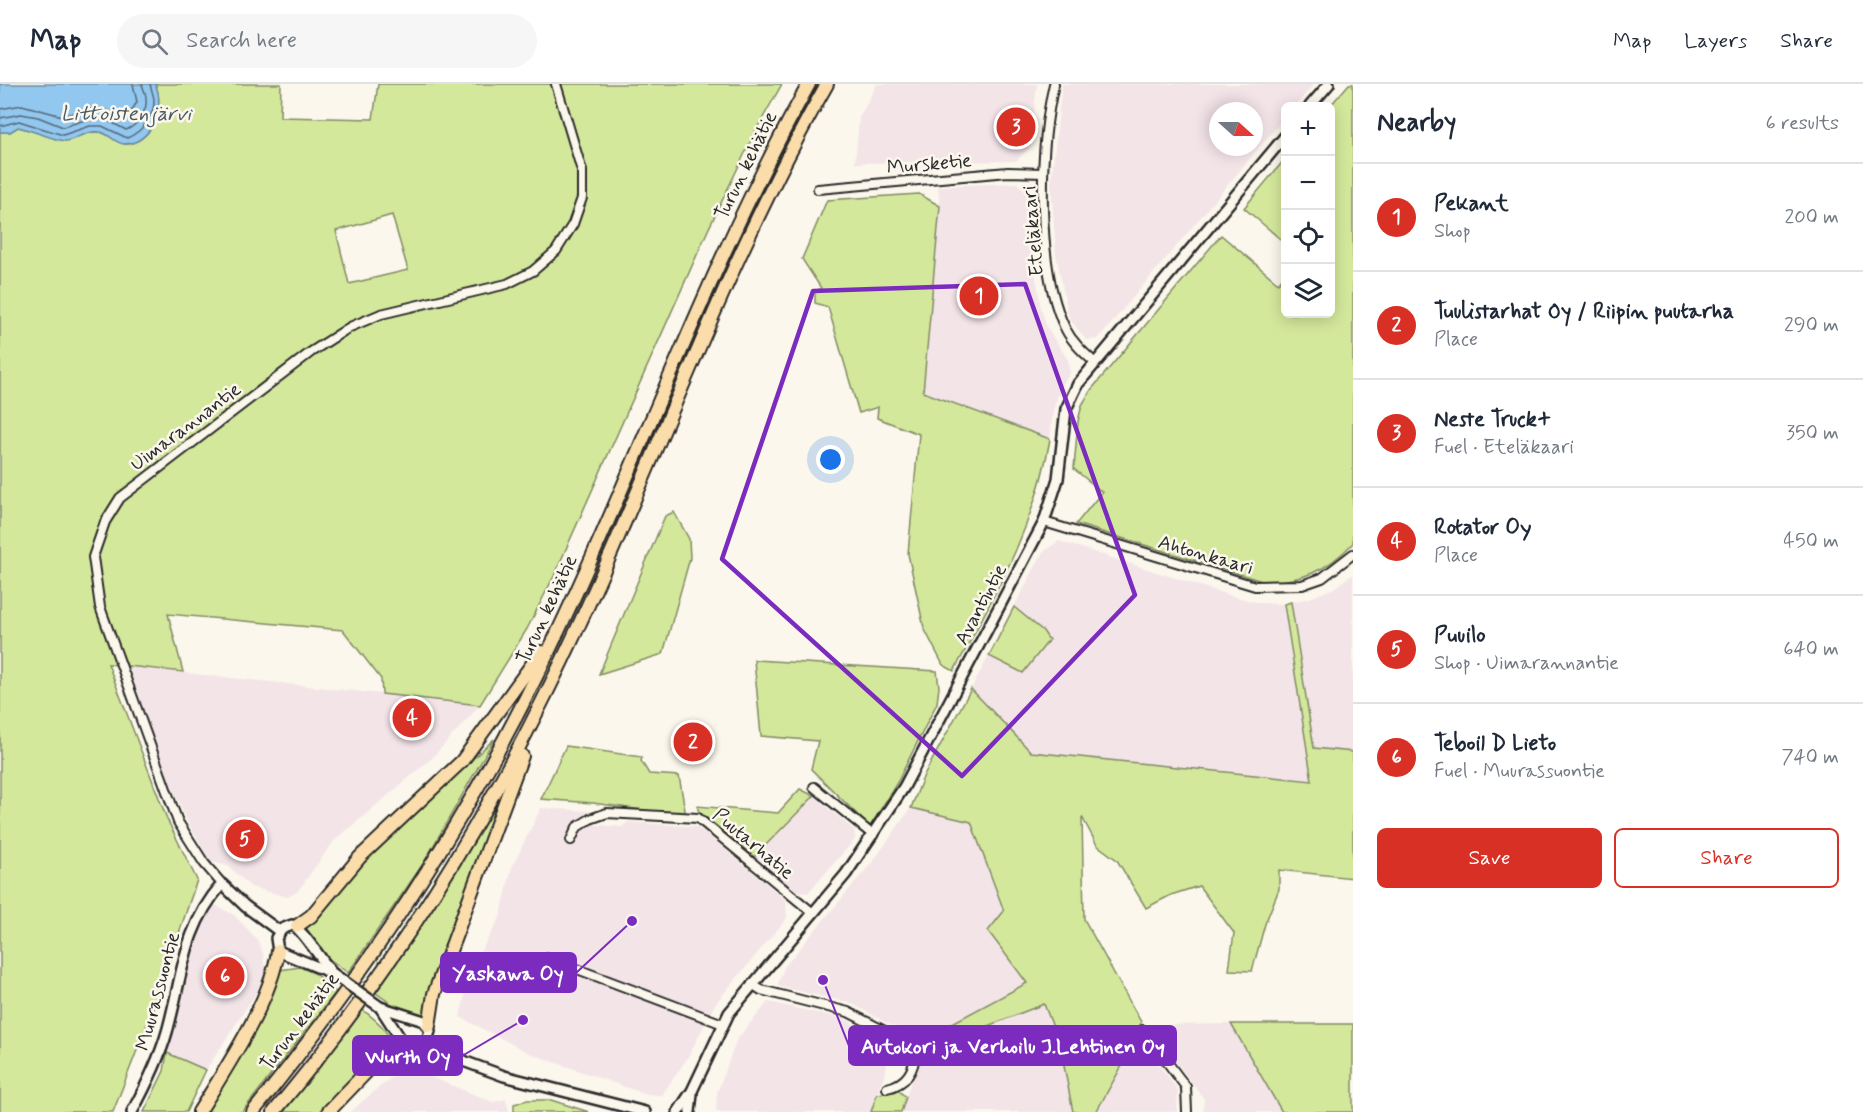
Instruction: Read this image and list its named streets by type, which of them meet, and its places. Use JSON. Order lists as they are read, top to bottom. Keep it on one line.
{"streets":{"highway":["Turun kehätie"],"street":["Mursketie","Eteläkaari","Uimarannantie","Ahtonkaari","Avantintie","Puutarhatie","Muurassuontie"]},"crossings":[["Mursketie","Eteläkaari"],["Eteläkaari","Avantintie"],["Uimarannantie","Muurassuontie"],["Ahtonkaari","Avantintie"],["Avantintie","Puutarhatie"]],"water":["Littoistenjärvi"],"places":["Yaskawa Oy","Autokori ja Verhoilu J.Lehtinen Oy","Wurth Oy"],"north":"right","page":{"header":"Map","search":"Search here","nav":["Map","Layers","Share"],"heading":["Nearby","6 results"],"map_buttons":["+","−"],"pins":["3","1","4","2","5","6"],"list":[{"mark":"1","name":"Pekant","note":"Shop","value":"200 m"},{"mark":"2","name":"Tuulistarhat Oy / Riipin puutarha","note":"Place","value":"290 m"},{"mark":"3","name":"Neste Truck+","note":"Fuel · Eteläkaari","value":"350 m"},{"mark":"4","name":"Rotator Oy","note":"Place","value":"450 m"},{"mark":"5","name":"Puuilo","note":"Shop · Uimarannantie","value":"640 m"},{"mark":"6","name":"Teboil D Lieto","note":"Fuel · Muurassuontie","value":"740 m"}],"buttons":["Save","Share"]}}
